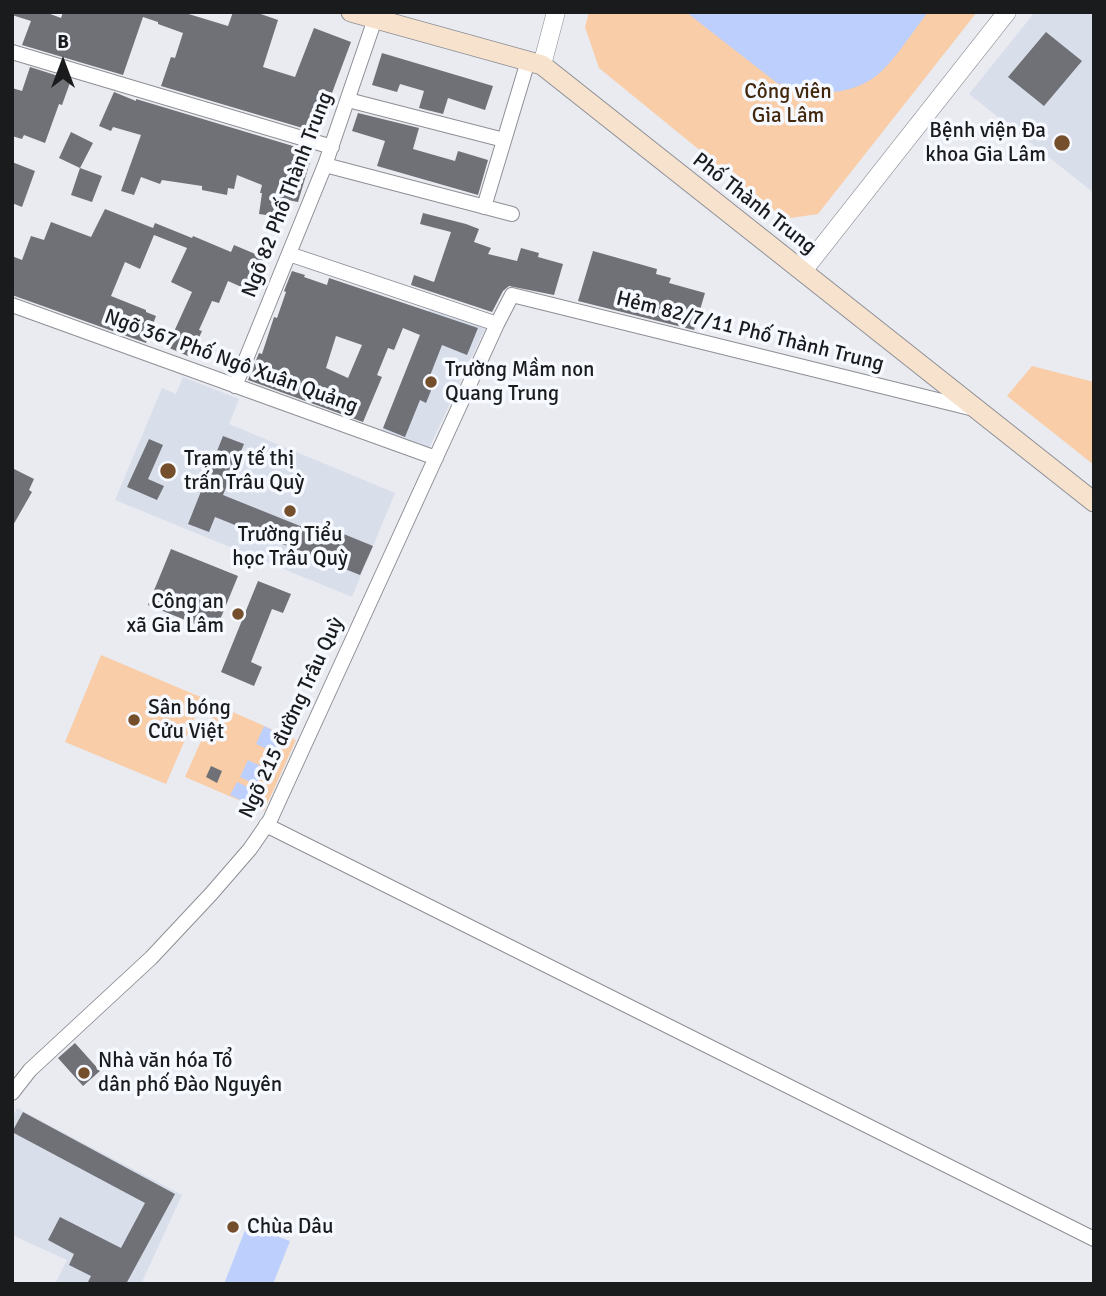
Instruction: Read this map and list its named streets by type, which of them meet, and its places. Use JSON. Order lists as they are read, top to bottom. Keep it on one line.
{"streets":{"main road":["Phố Thành Trung"],"street":["Ngõ 82 Phố Thành Trung","Hẻm 82/7/11 Phố Thành Trung","Ngõ 367 Phố Ngô Xuân Quảng","Ngõ 215 đường Trâu Quỳ"]},"crossings":[["Ngõ 82 Phố Thành Trung","Phố Thành Trung"],["Ngõ 82 Phố Thành Trung","Ngõ 367 Phố Ngô Xuân Quảng"],["Phố Thành Trung","Hẻm 82/7/11 Phố Thành Trung"],["Hẻm 82/7/11 Phố Thành Trung","Ngõ 215 đường Trâu Quỳ"],["Ngõ 367 Phố Ngô Xuân Quảng","Ngõ 215 đường Trâu Quỳ"]],"parks":["Công viên Gia Lâm"],"places":["Bệnh viện Đa khoa Gia Lâm","Trường Mầm non Quang Trung","Trạm y tế thị trấn Trâu Quỳ","Trường Tiểu học Trâu Quỳ","Công an xã Gia Lâm","Sân bóng Cửu Việt","Nhà văn hóa Tổ dân phố Đào Nguyên","Chùa Dâu"],"north":"top"}
